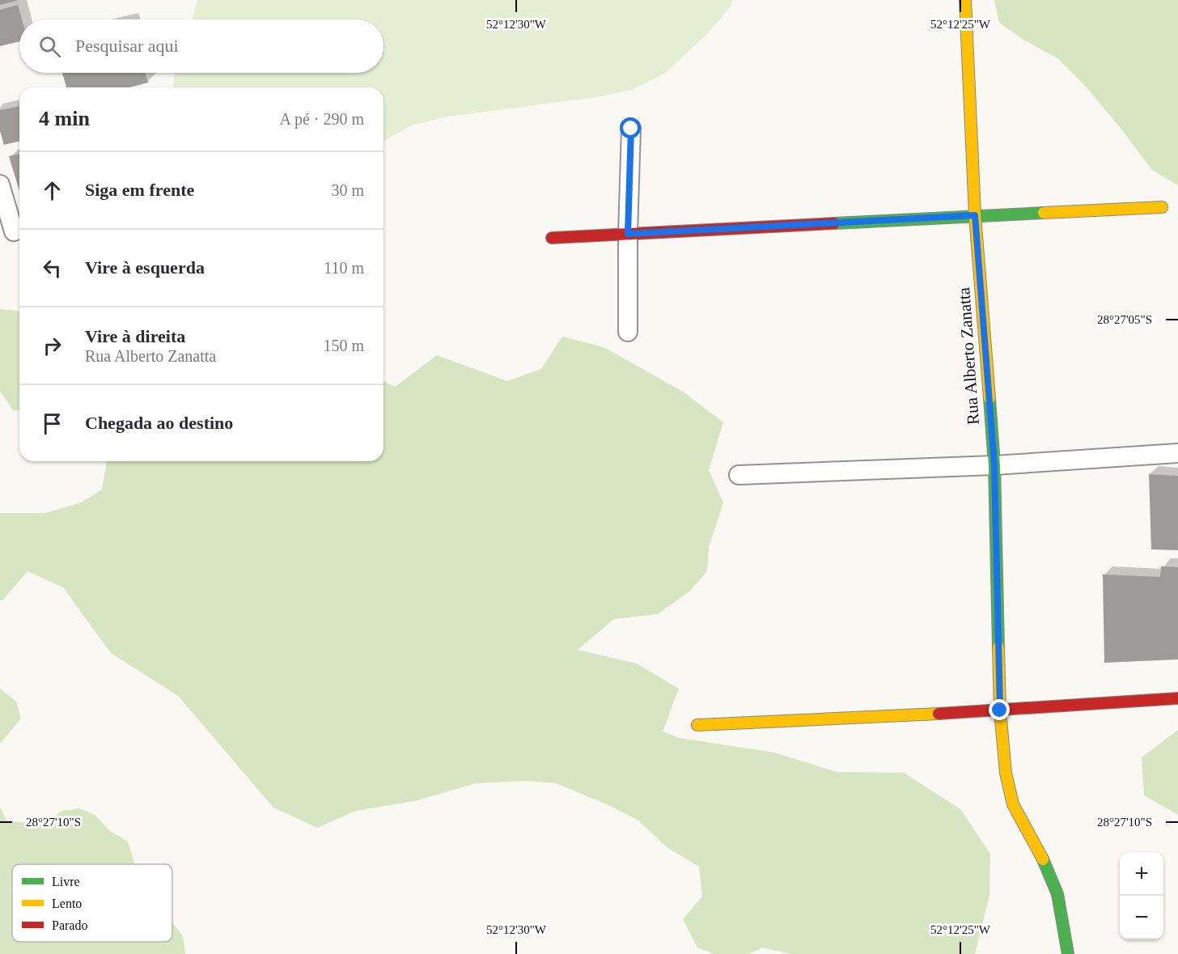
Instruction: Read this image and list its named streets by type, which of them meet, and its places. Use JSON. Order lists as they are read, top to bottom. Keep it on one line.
{"streets":{"street":["Rua Alberto Zanatta"]},"legend":["Livre","Lento","Parado"],"page":{"search":"Pesquisar aqui","heading":["4 min","A pé · 290 m"],"list":[["Siga em frente","30 m"],["Vire à esquerda","110 m"],["Vire à direita","Rua Alberto Zanatta","150 m"],"Chegada ao destino"],"map_buttons":["+","−"]},"coordinates":["52°12'30\"W","52°12'25\"W","28°27'05\"S","28°27'10\"S"]}
